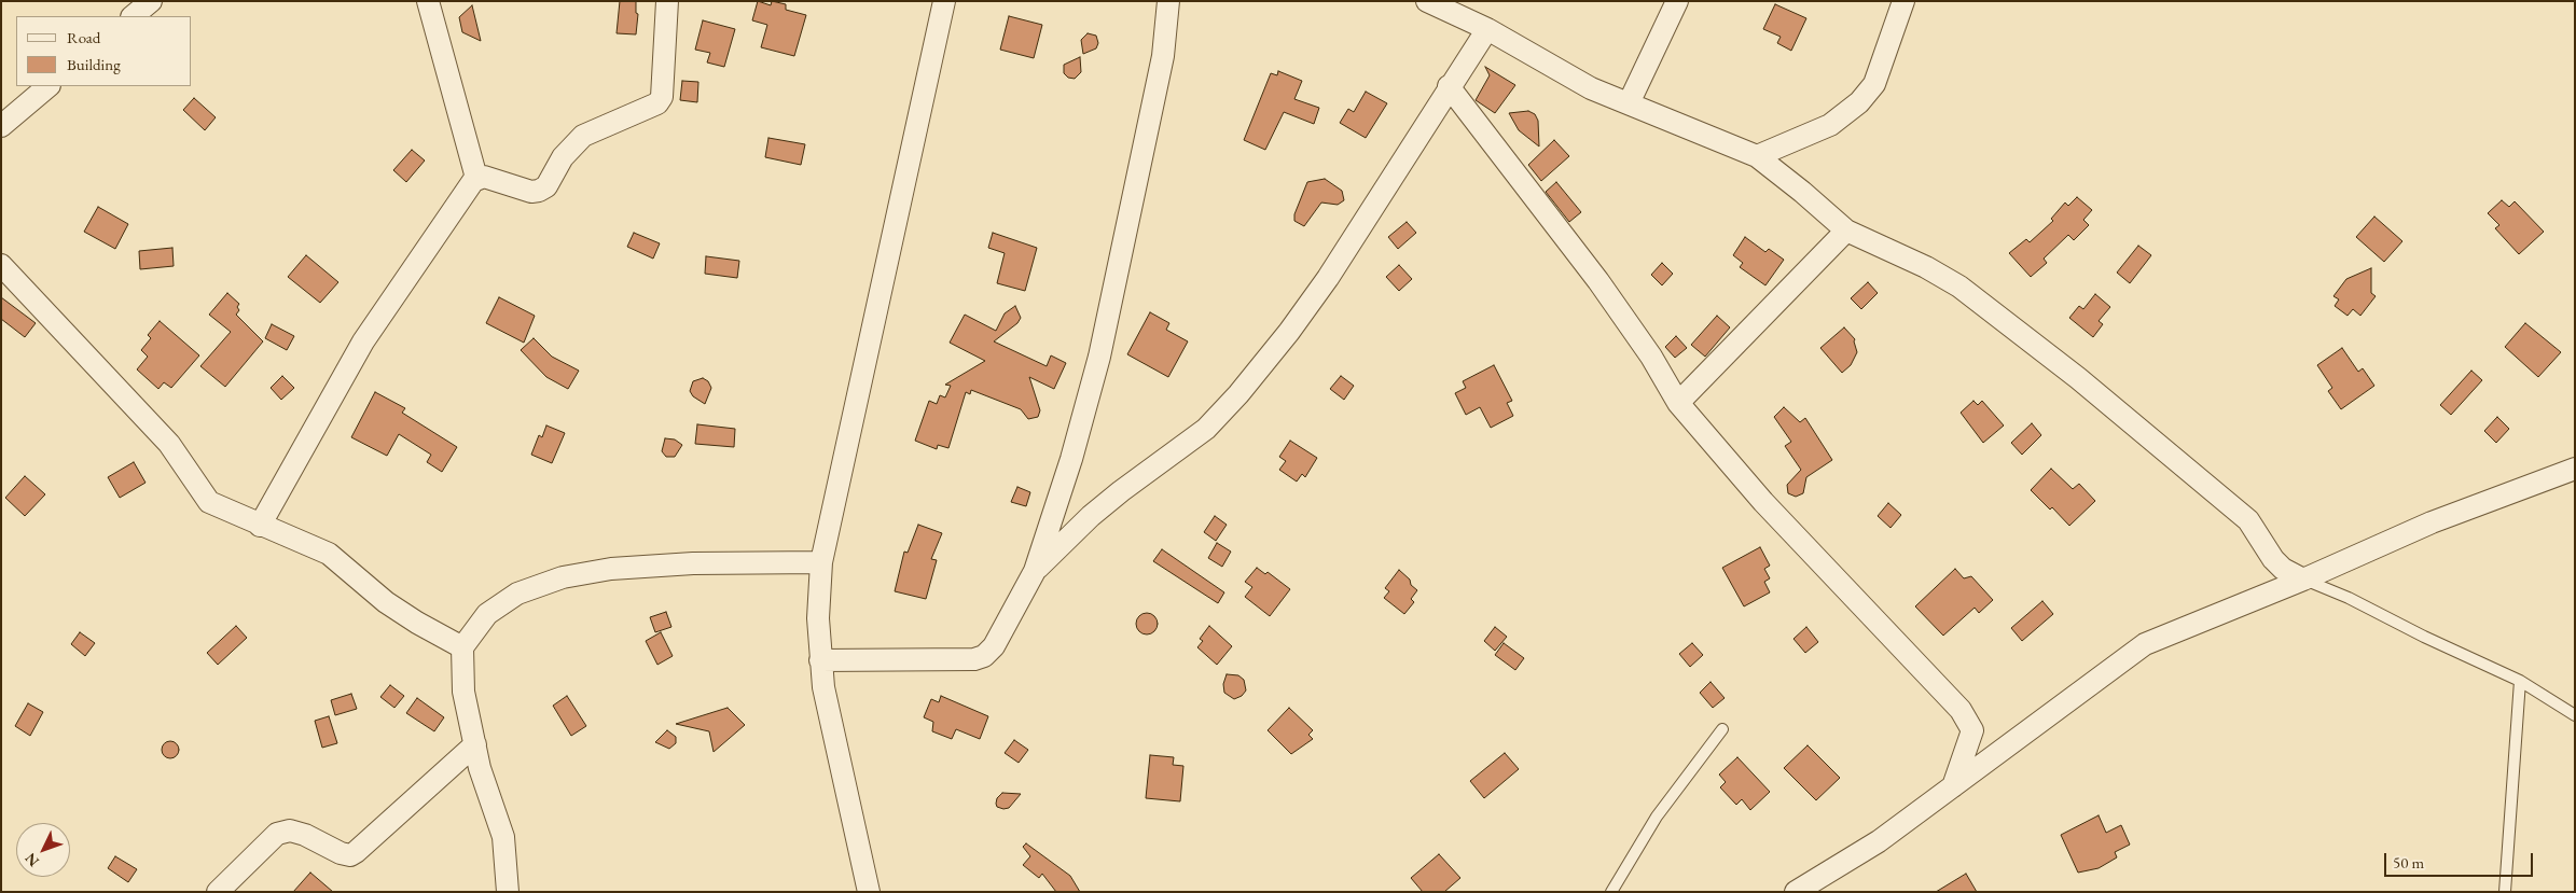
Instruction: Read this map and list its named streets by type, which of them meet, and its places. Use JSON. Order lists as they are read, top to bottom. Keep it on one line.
{"legend":["Road","Building"],"scale_bar":"50 m","north":"bottom left"}
